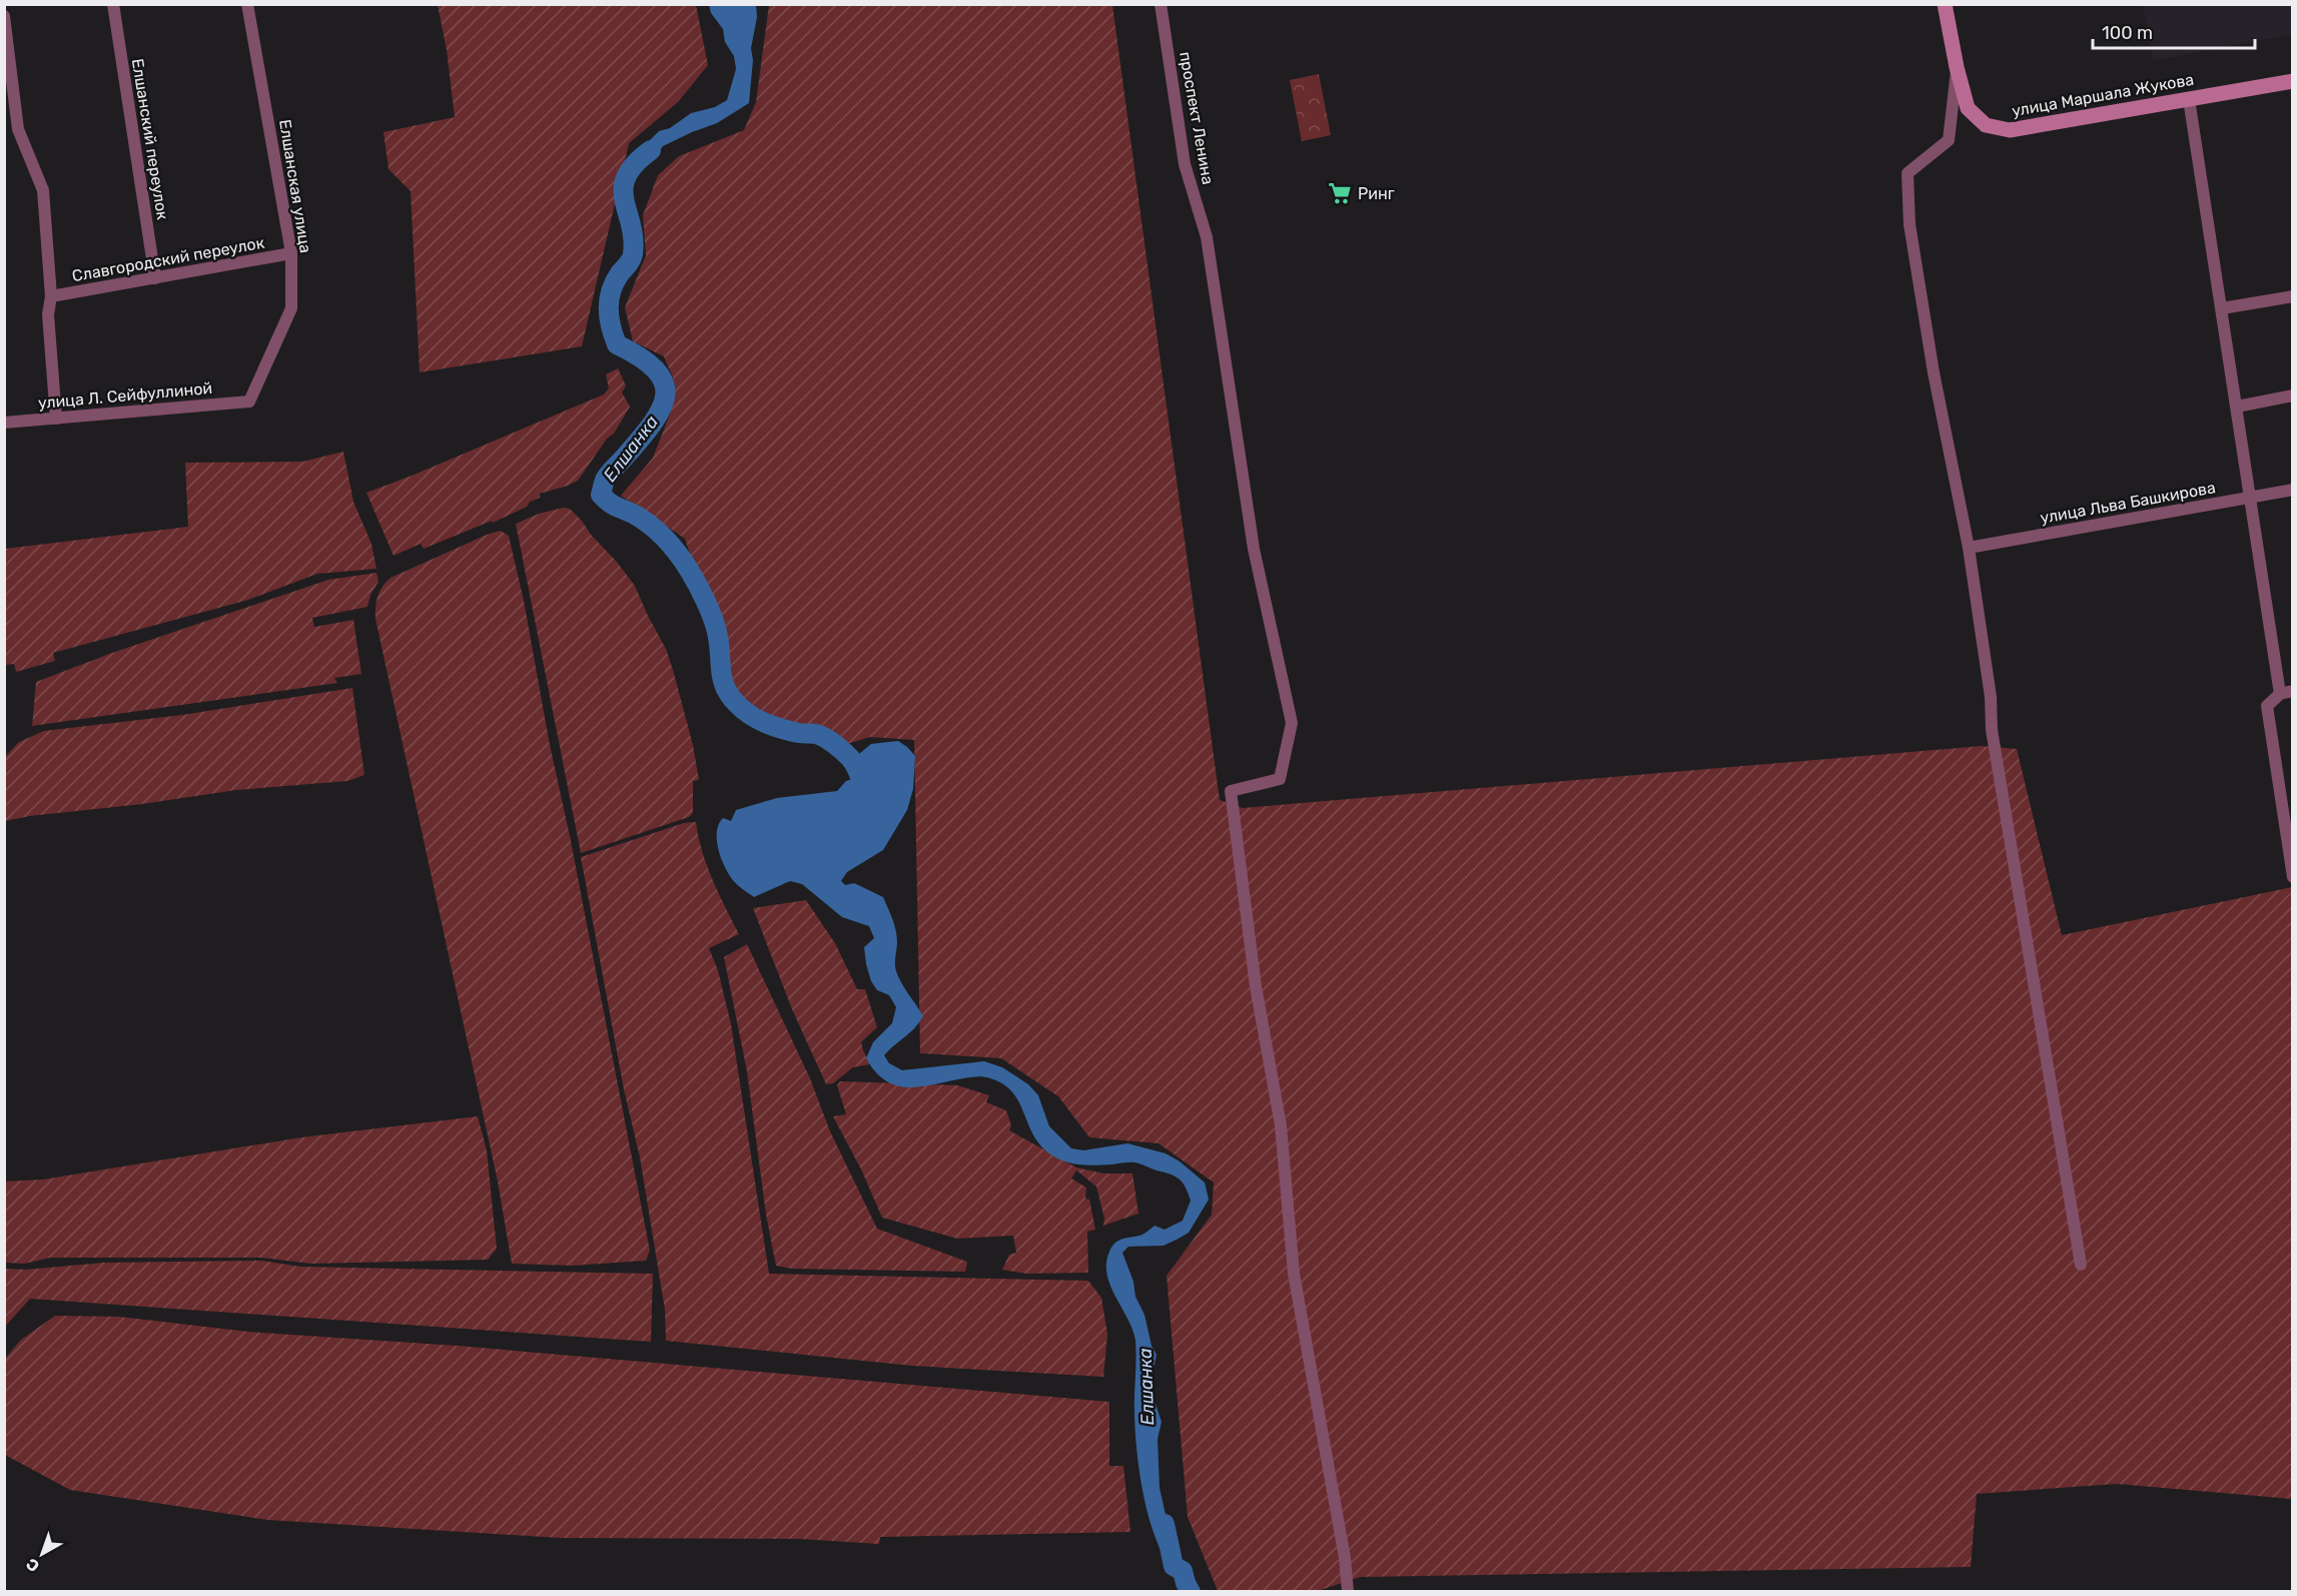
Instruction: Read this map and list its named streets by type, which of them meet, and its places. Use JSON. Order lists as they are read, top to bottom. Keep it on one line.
{"streets":{"street":["улица Маршала Жукова","проспект Ленина","Елшанский переулок","Елшанская улица","Славгородский переулок","улица Л. Сейфуллиной","улица Льва Башкирова"]},"crossings":[["Елшанский переулок","Славгородский переулок"],["Елшанская улица","Славгородский переулок"],["Елшанская улица","улица Л. Сейфуллиной"]],"water":["Елшанка"],"places":{"supermarket":["Ринг"]},"scale_bar":"100 m","north":"bottom left"}
